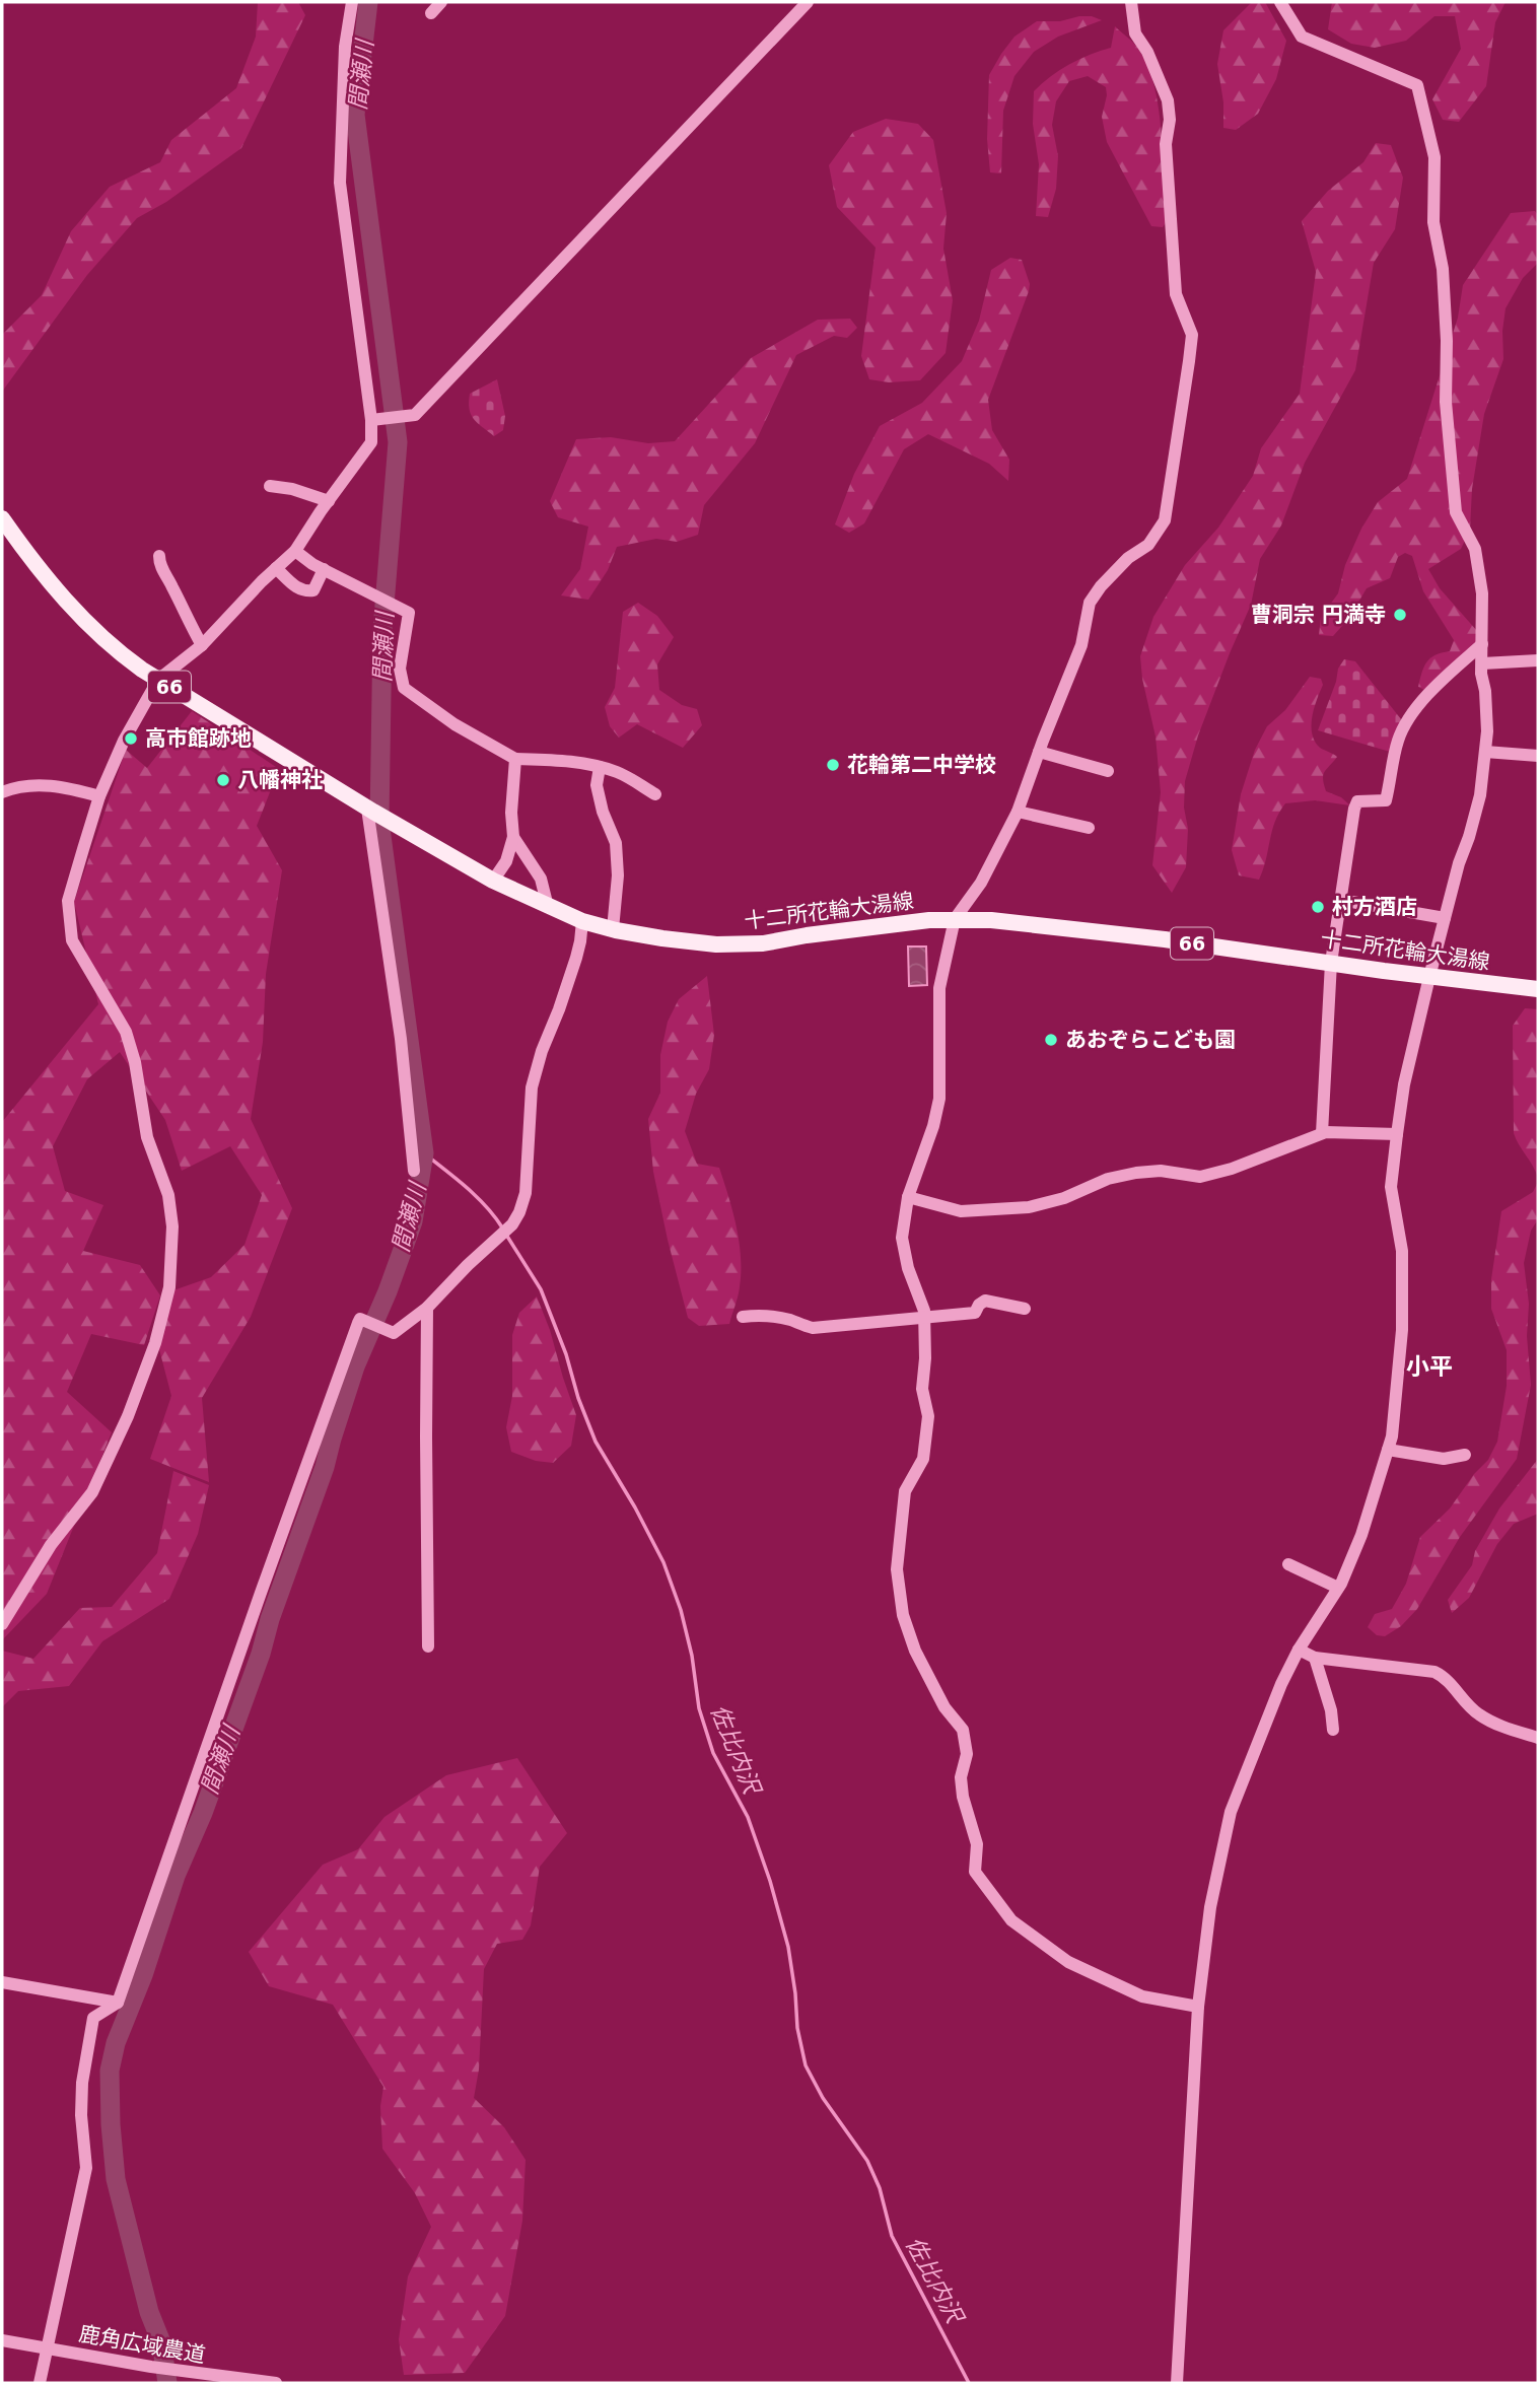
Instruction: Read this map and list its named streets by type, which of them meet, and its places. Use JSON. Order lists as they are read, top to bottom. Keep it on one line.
{"streets":{"main road":["66","十二所花輪大湯線"],"street":["鹿角広域農道"]},"districts":["小平"],"water":["間瀬川","佐比内沢"],"places":["曹洞宗 円満寺","高市館跡地","花輪第二中学校","八幡神社","村方酒店","あおぞらこども園"]}
